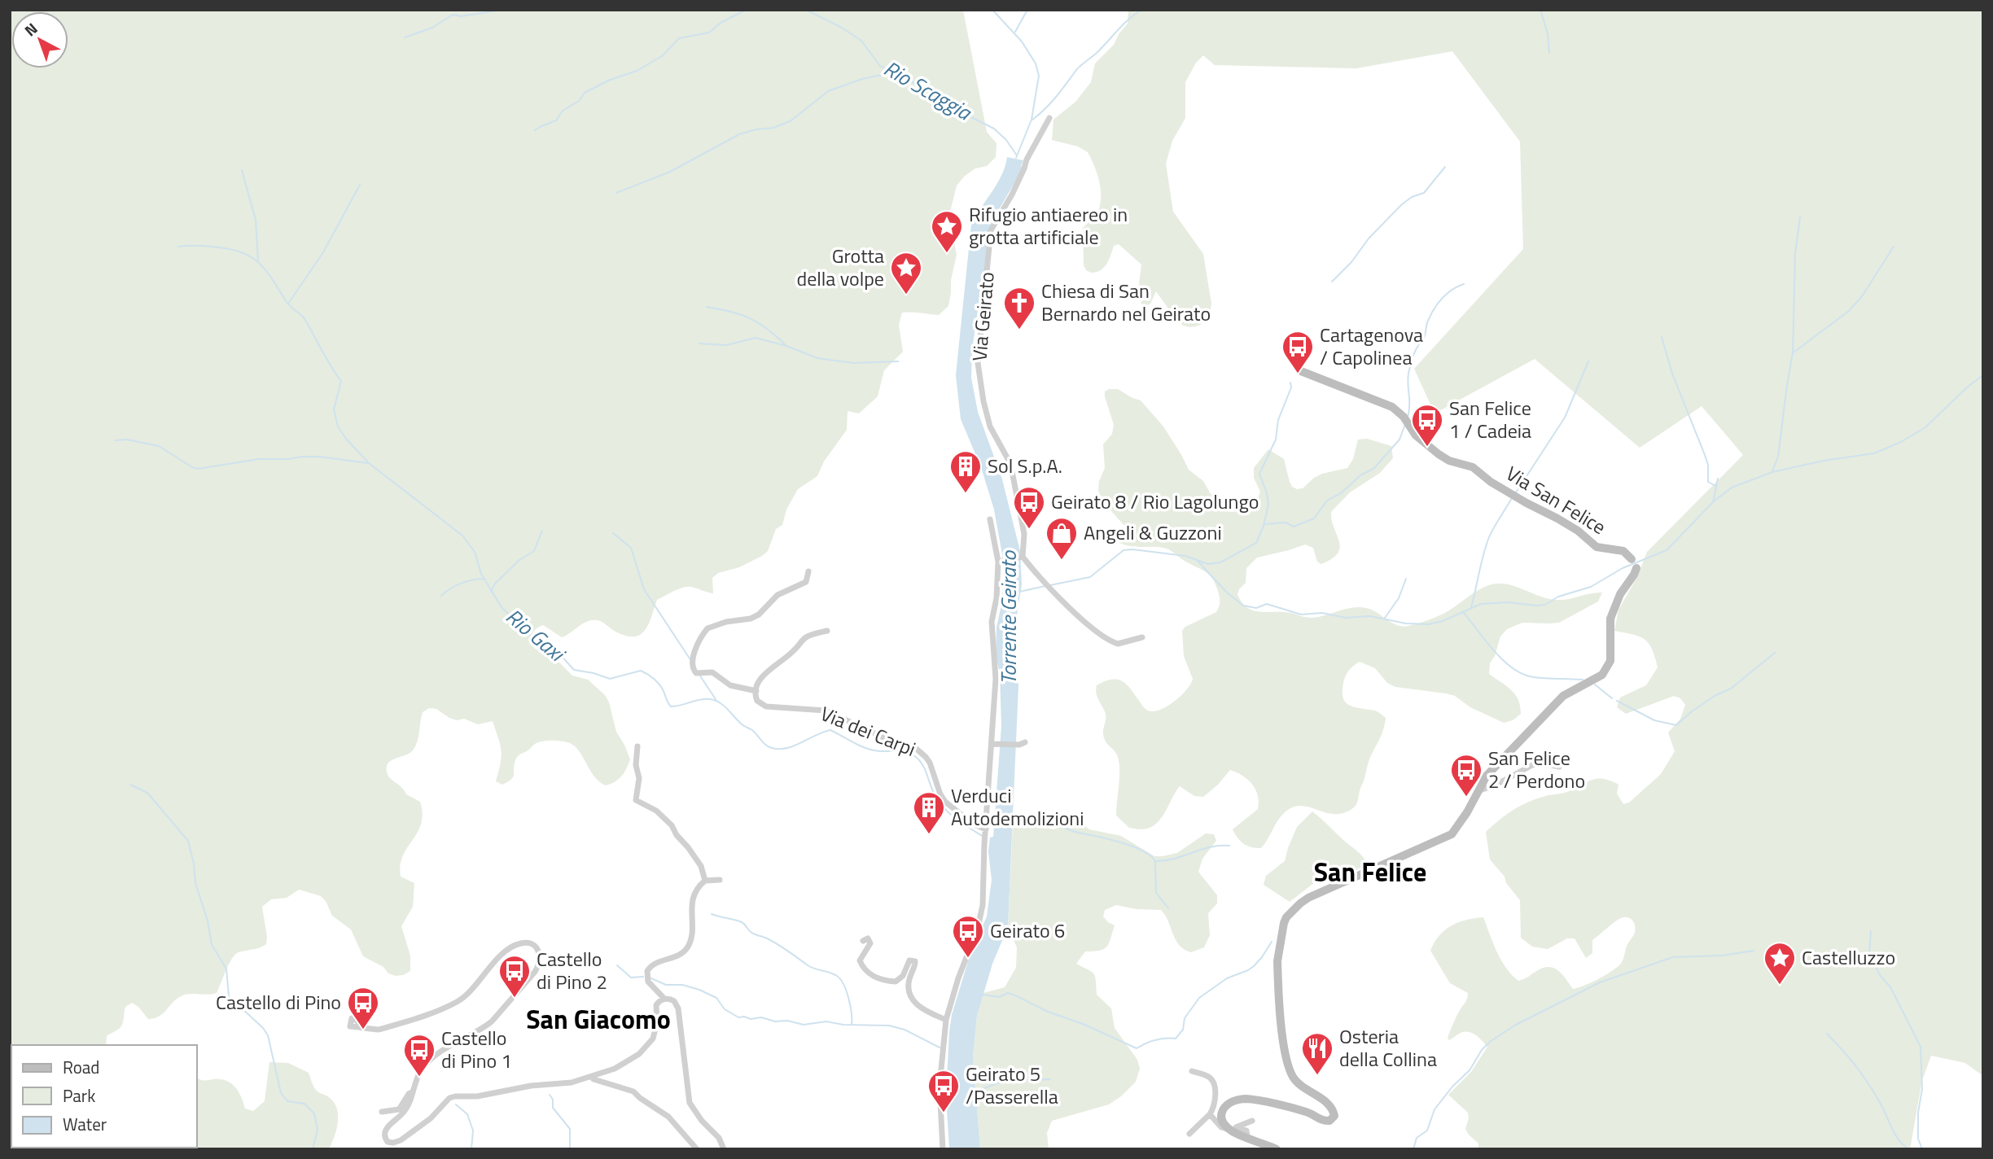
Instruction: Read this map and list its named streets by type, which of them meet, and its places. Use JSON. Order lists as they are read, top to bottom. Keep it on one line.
{"streets":{"street":["Via Geirato","Via San Felice","Via dei Carpi"]},"districts":["San Felice","San Giacomo"],"water":["Rio Scaggia","Torrente Geirato","Rio Gaxi"],"places":{"place":["Rifugio antiaereo in grotta artificiale","Grotta della volpe","Castelluzzo"],"church":["Chiesa di San Bernardo nel Geirato"],"bus stop":["Cartagenova / Capolinea","San Felice 1 / Cadeia","Geirato 8 / Rio Lagolungo","San Felice 2 / Perdono","Geirato 6","Castello di Pino 2","Castello di Pino","Castello di Pino 1","Geirato 5 /Passerella"],"building":["Sol S.p.A.","Verduci Autodemolizioni"],"shop":["Angeli & Guzzoni"],"restaurant":["Osteria della Collina"]},"legend":["Road","Park","Water"],"north":"top left"}
